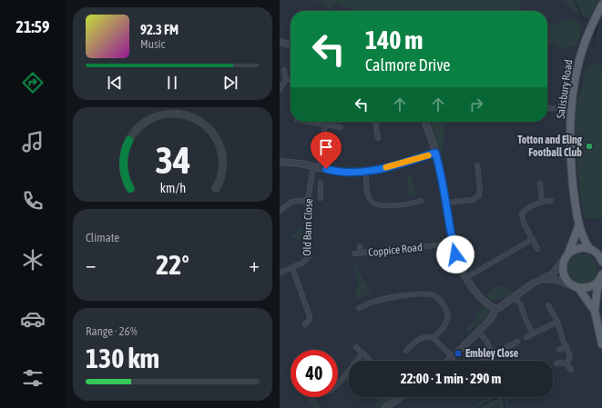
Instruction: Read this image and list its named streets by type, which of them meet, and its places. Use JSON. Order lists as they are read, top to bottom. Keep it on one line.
{"streets":{"main road":["Salisbury Road"],"street":["Old Barn Close","Coppice Road"]},"places":{"other":["Totton and Eling Football Club"],"transit":["Embley Close"]},"page":{"tabs":"21:59","turn":["140 m","Calmore Drive"],"song":["92.3 FM","Music"],"tile":["Climate",["Range · 26%","130 km"]],"heat":["−","22°","+"],"limit":"40","trip":"22:00 · 1 min · 290 m","gauge":["34","km/h"]}}
